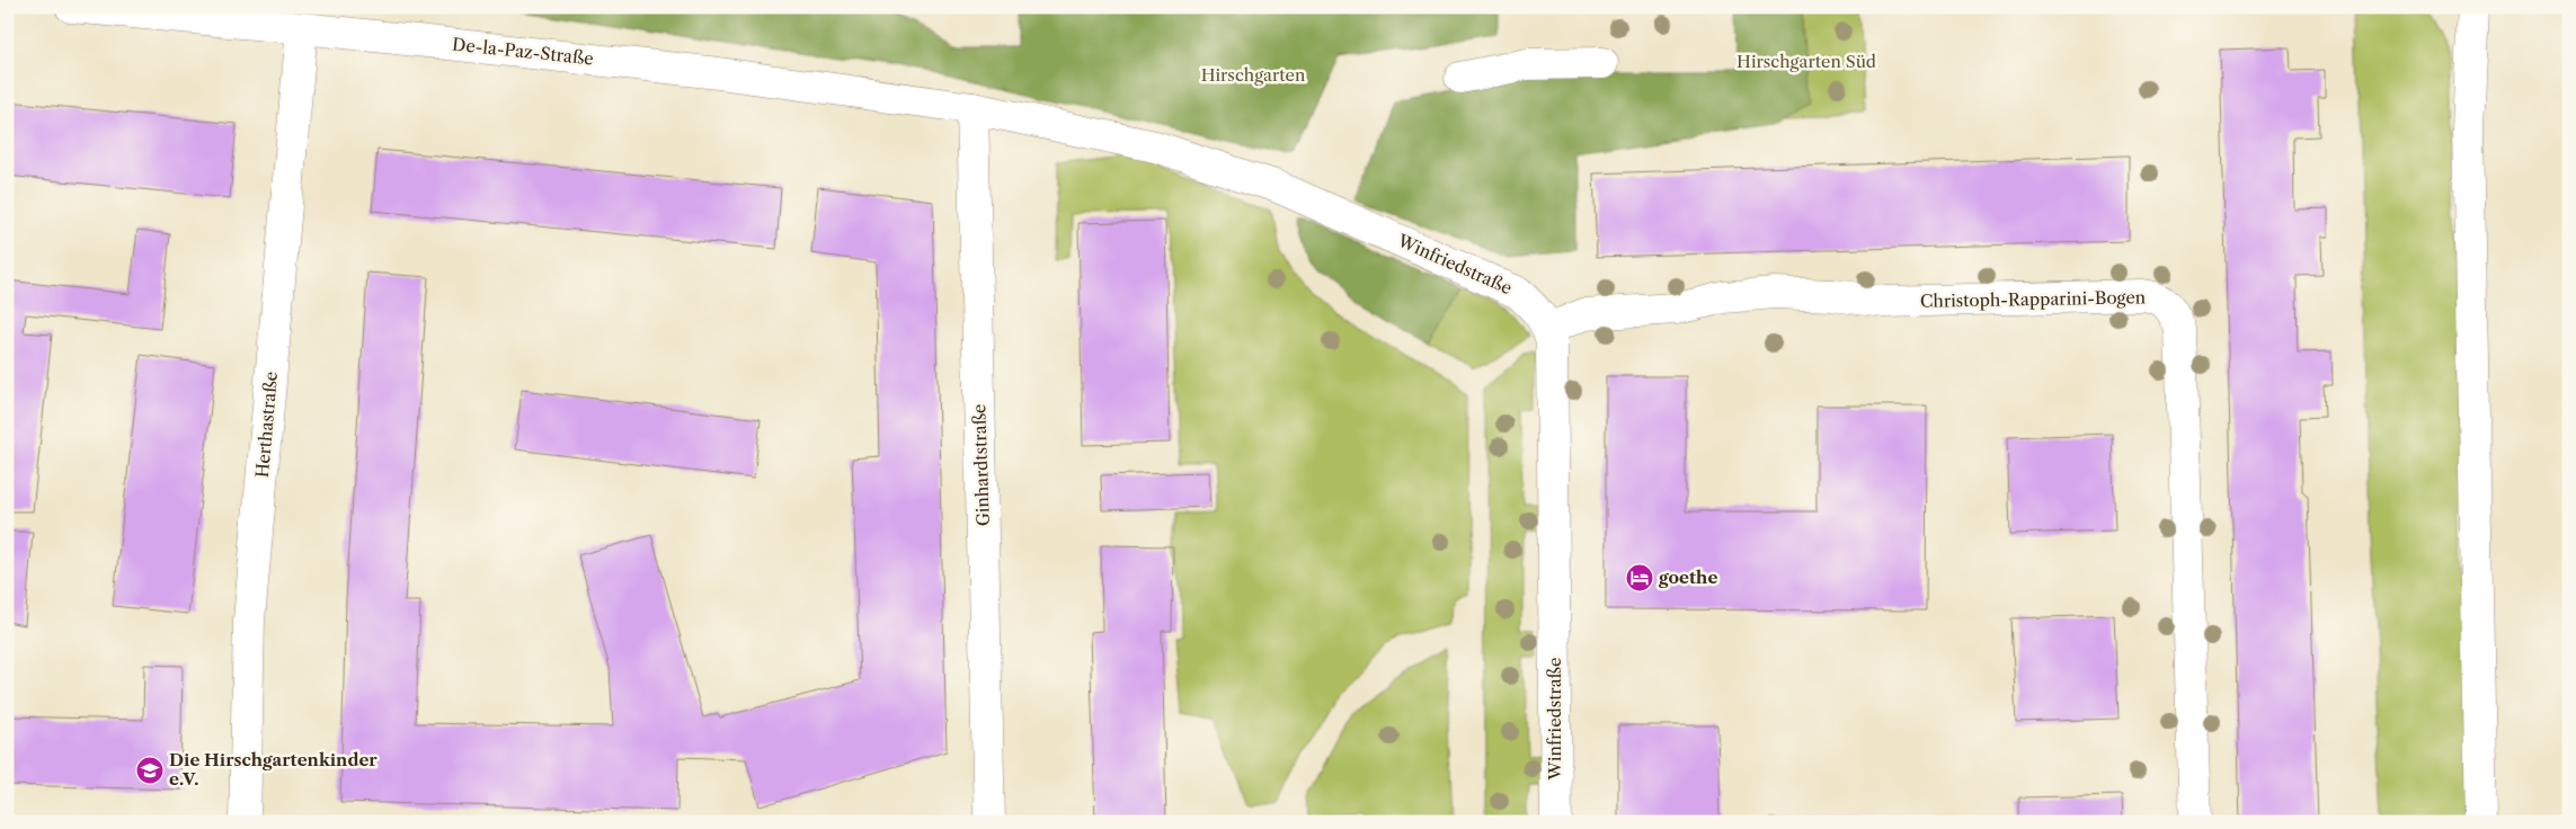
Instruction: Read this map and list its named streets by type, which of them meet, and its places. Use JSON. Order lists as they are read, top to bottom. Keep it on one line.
{"streets":{"street":["De-la-Paz-Straße","Winfriedstraße","Christoph-Rapparini-Bogen","Herthastraße","Ginhardtstraße"]},"crossings":[["De-la-Paz-Straße","Winfriedstraße"],["De-la-Paz-Straße","Herthastraße"],["De-la-Paz-Straße","Ginhardtstraße"],["Winfriedstraße","Christoph-Rapparini-Bogen"],["Winfriedstraße","Ginhardtstraße"]],"parks":["Hirschgarten Süd","Hirschgarten"],"places":{"hotel":["goethe"],"school or university":["Die Hirschgartenkinder e.V."]}}
